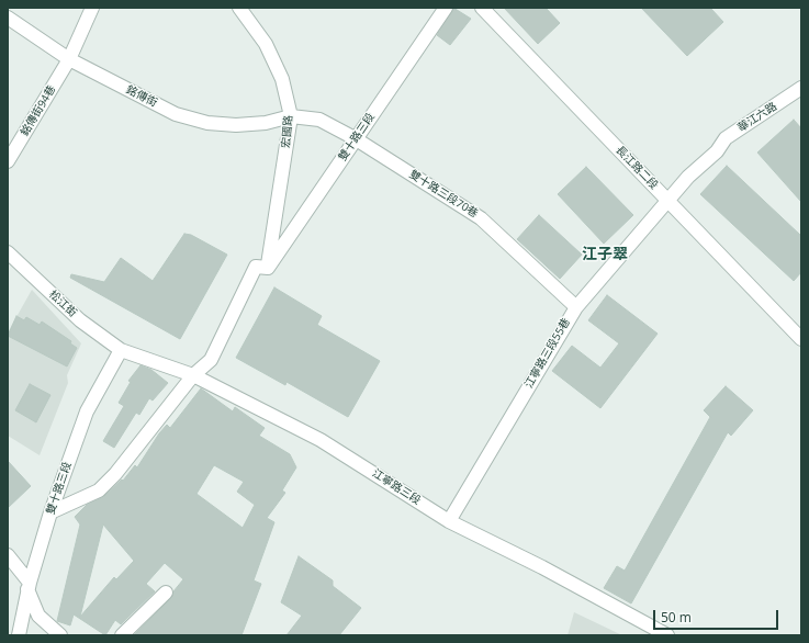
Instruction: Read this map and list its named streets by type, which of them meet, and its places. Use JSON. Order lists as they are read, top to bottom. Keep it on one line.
{"streets":{"street":["銘傳街","銘傳街94巷","華江六路","宏國路","雙十路三段","長江路二段","雙十路三段70巷","松江街","江寧路三段55巷","江寧路三段"]},"crossings":[["銘傳街","銘傳街94巷"],["銘傳街","宏國路"],["銘傳街","雙十路三段70巷"],["華江六路","長江路二段"],["華江六路","江寧路三段55巷"],["宏國路","雙十路三段"],["宏國路","雙十路三段70巷"],["雙十路三段","雙十路三段70巷"],["雙十路三段","松江街"],["雙十路三段","江寧路三段"],["長江路二段","江寧路三段55巷"],["雙十路三段70巷","江寧路三段55巷"],["松江街","江寧路三段"],["江寧路三段55巷","江寧路三段"]],"districts":["江子翠"],"scale_bar":"50 m"}
